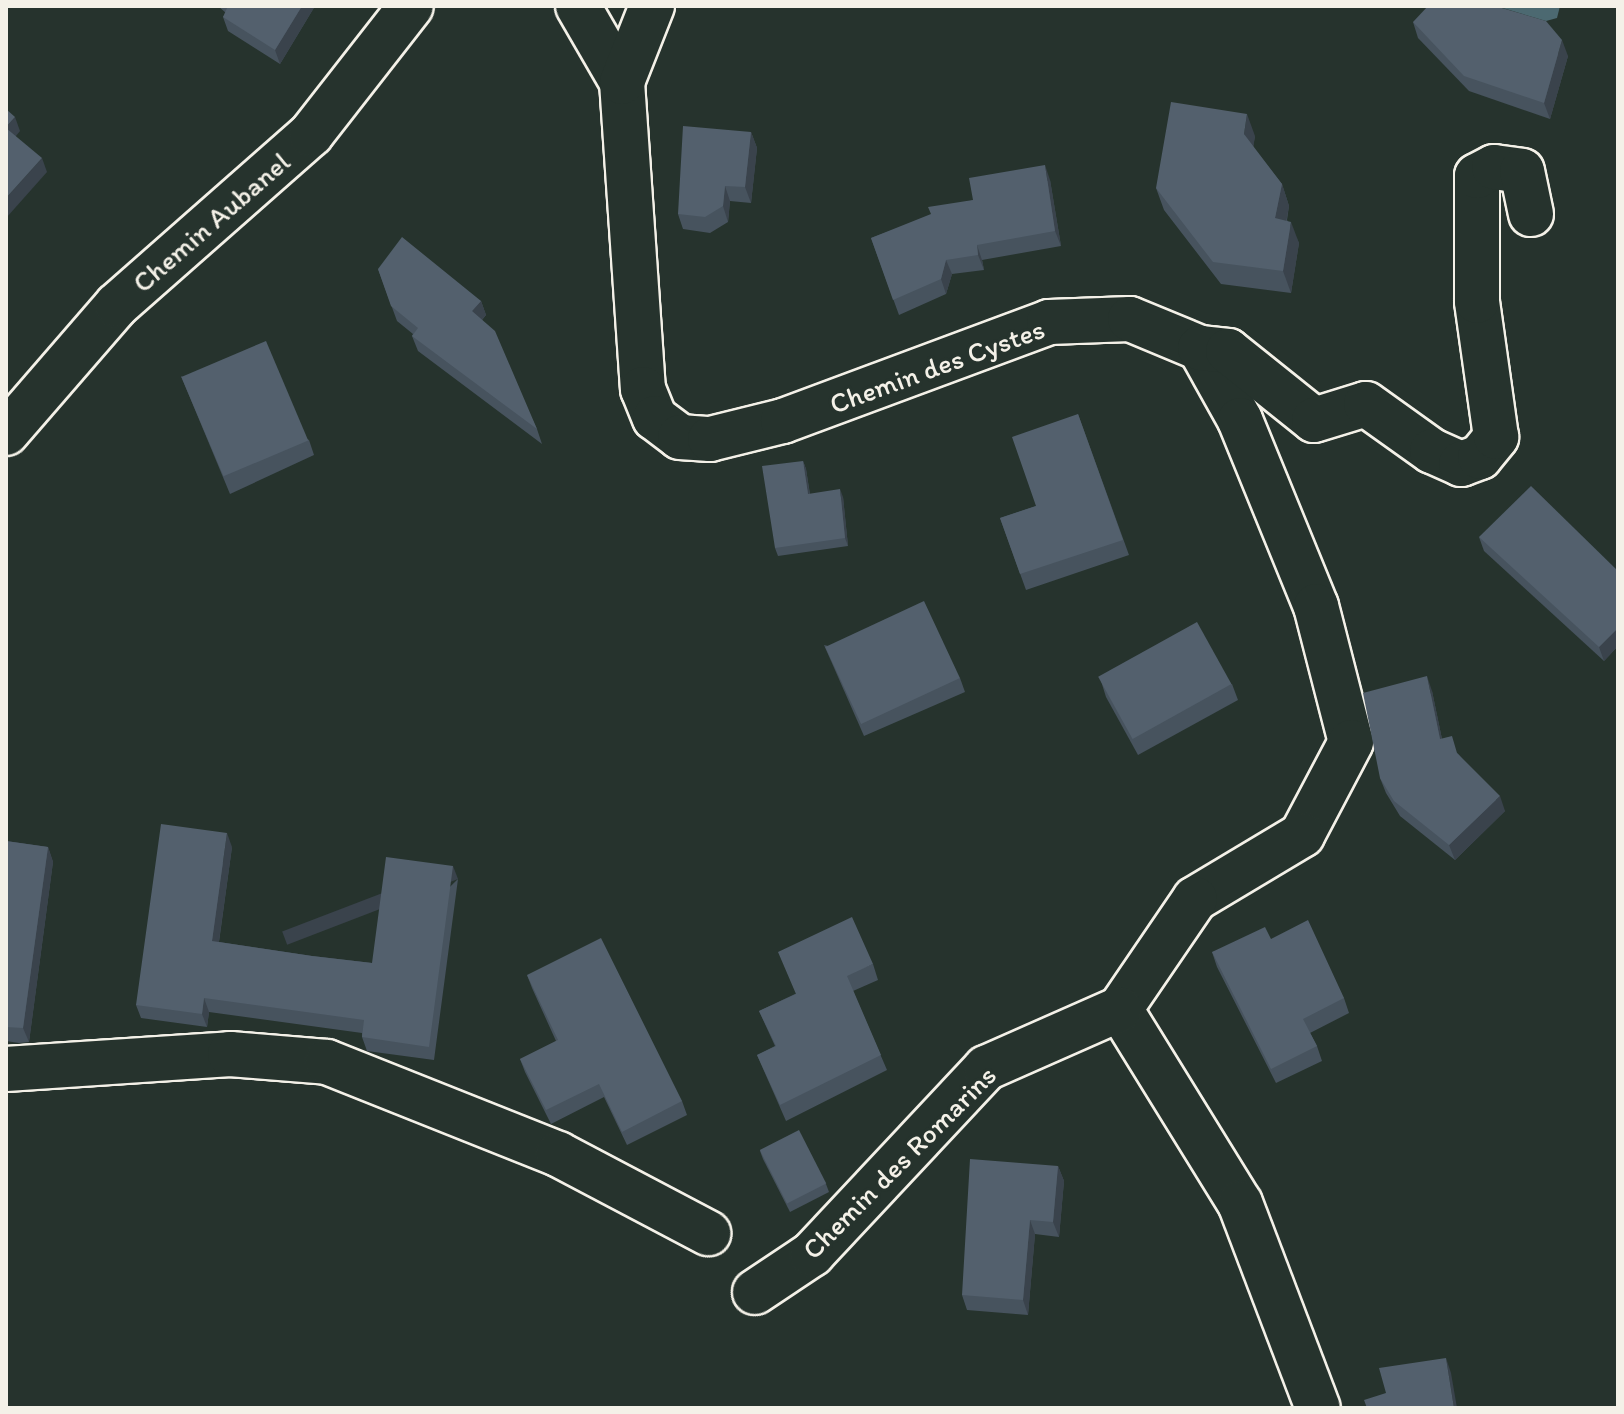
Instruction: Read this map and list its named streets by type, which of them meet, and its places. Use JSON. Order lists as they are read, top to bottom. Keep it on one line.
{"streets":{"street":["Chemin Aubanel","Chemin des Cystes","Chemin des Romarins"]}}
